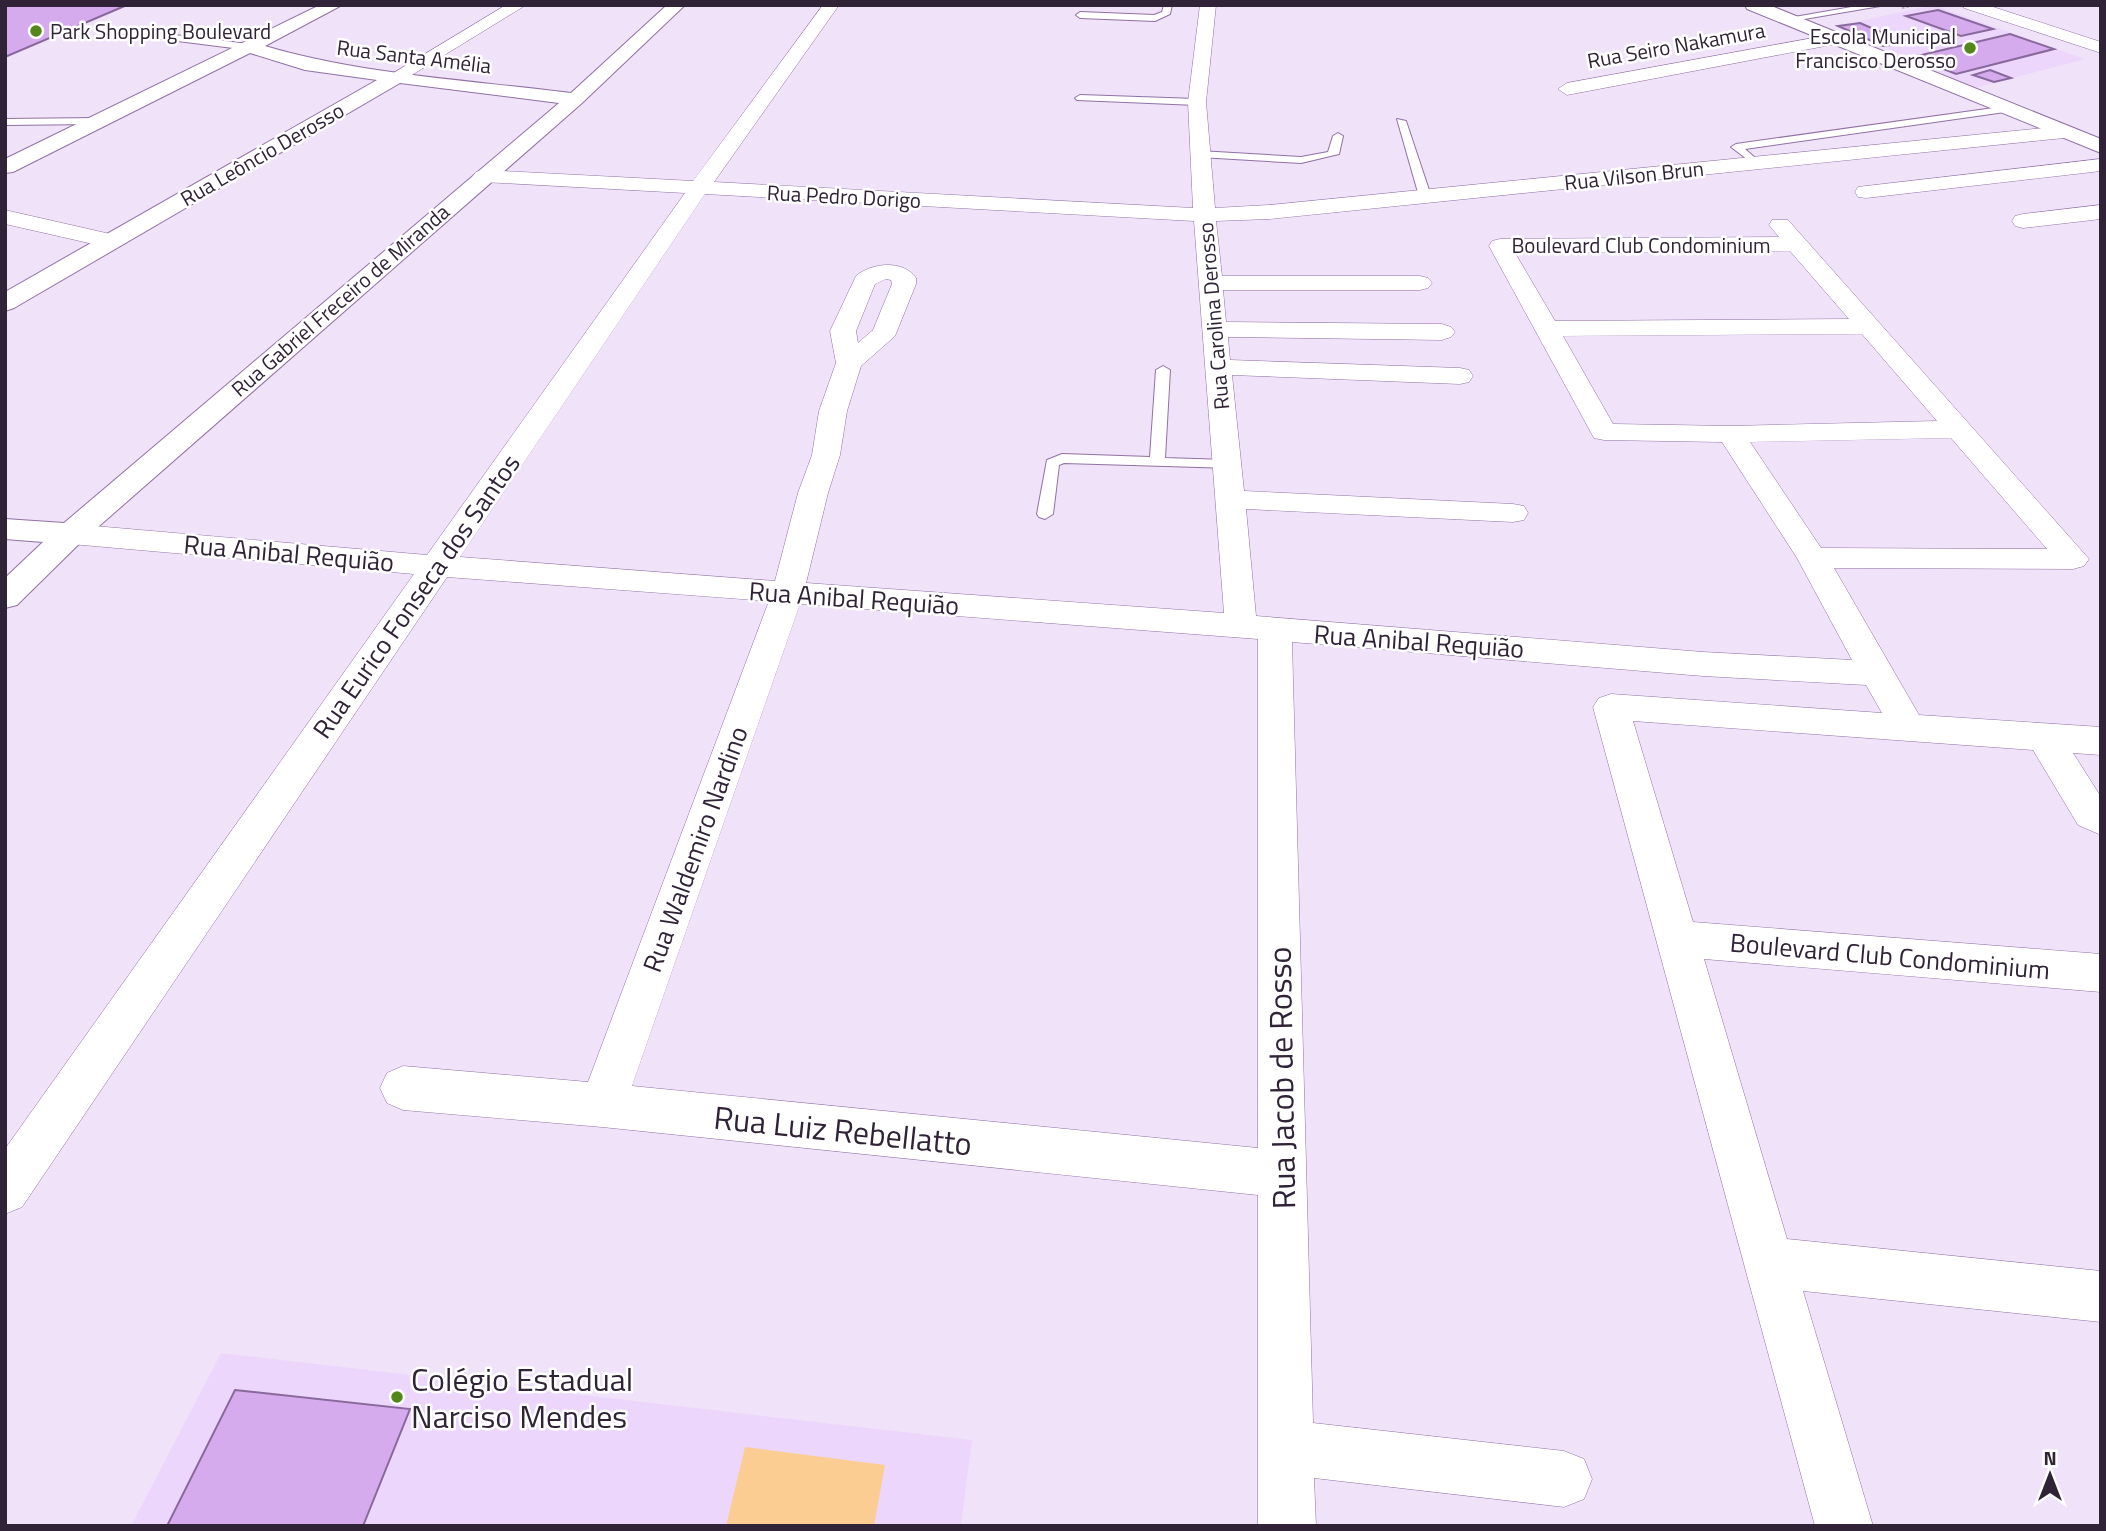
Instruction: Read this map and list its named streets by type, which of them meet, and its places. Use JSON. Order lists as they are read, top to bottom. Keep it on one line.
{"streets":{"street":["Rua Seiro Nakamura","Rua Santa Amélia","Rua Leôncio Derosso","Rua Vilson Brun","Rua Pedro Dorigo","Boulevard Club Condominium","Rua Gabriel Freceiro de Miranda","Rua Carolina Derosso","Rua Anibal Requião","Rua Eurico Fonseca dos Santos","Rua Waldemiro Nardino","Rua Jacob de Rosso","Rua Luiz Rebellatto"]},"crossings":[["Rua Santa Amélia","Rua Leôncio Derosso"],["Rua Santa Amélia","Rua Gabriel Freceiro de Miranda"],["Rua Vilson Brun","Rua Pedro Dorigo"],["Rua Vilson Brun","Rua Carolina Derosso"],["Rua Pedro Dorigo","Rua Gabriel Freceiro de Miranda"],["Rua Pedro Dorigo","Rua Carolina Derosso"],["Rua Pedro Dorigo","Rua Eurico Fonseca dos Santos"],["Rua Gabriel Freceiro de Miranda","Rua Anibal Requião"],["Rua Carolina Derosso","Rua Anibal Requião"],["Rua Carolina Derosso","Rua Jacob de Rosso"],["Rua Anibal Requião","Rua Eurico Fonseca dos Santos"],["Rua Anibal Requião","Rua Waldemiro Nardino"],["Rua Anibal Requião","Rua Jacob de Rosso"],["Rua Waldemiro Nardino","Rua Luiz Rebellatto"],["Rua Jacob de Rosso","Rua Luiz Rebellatto"]],"places":["Park Shopping Boulevard","Escola Municipal Francisco Derosso","Colégio Estadual Narciso Mendes"],"north":"top"}
